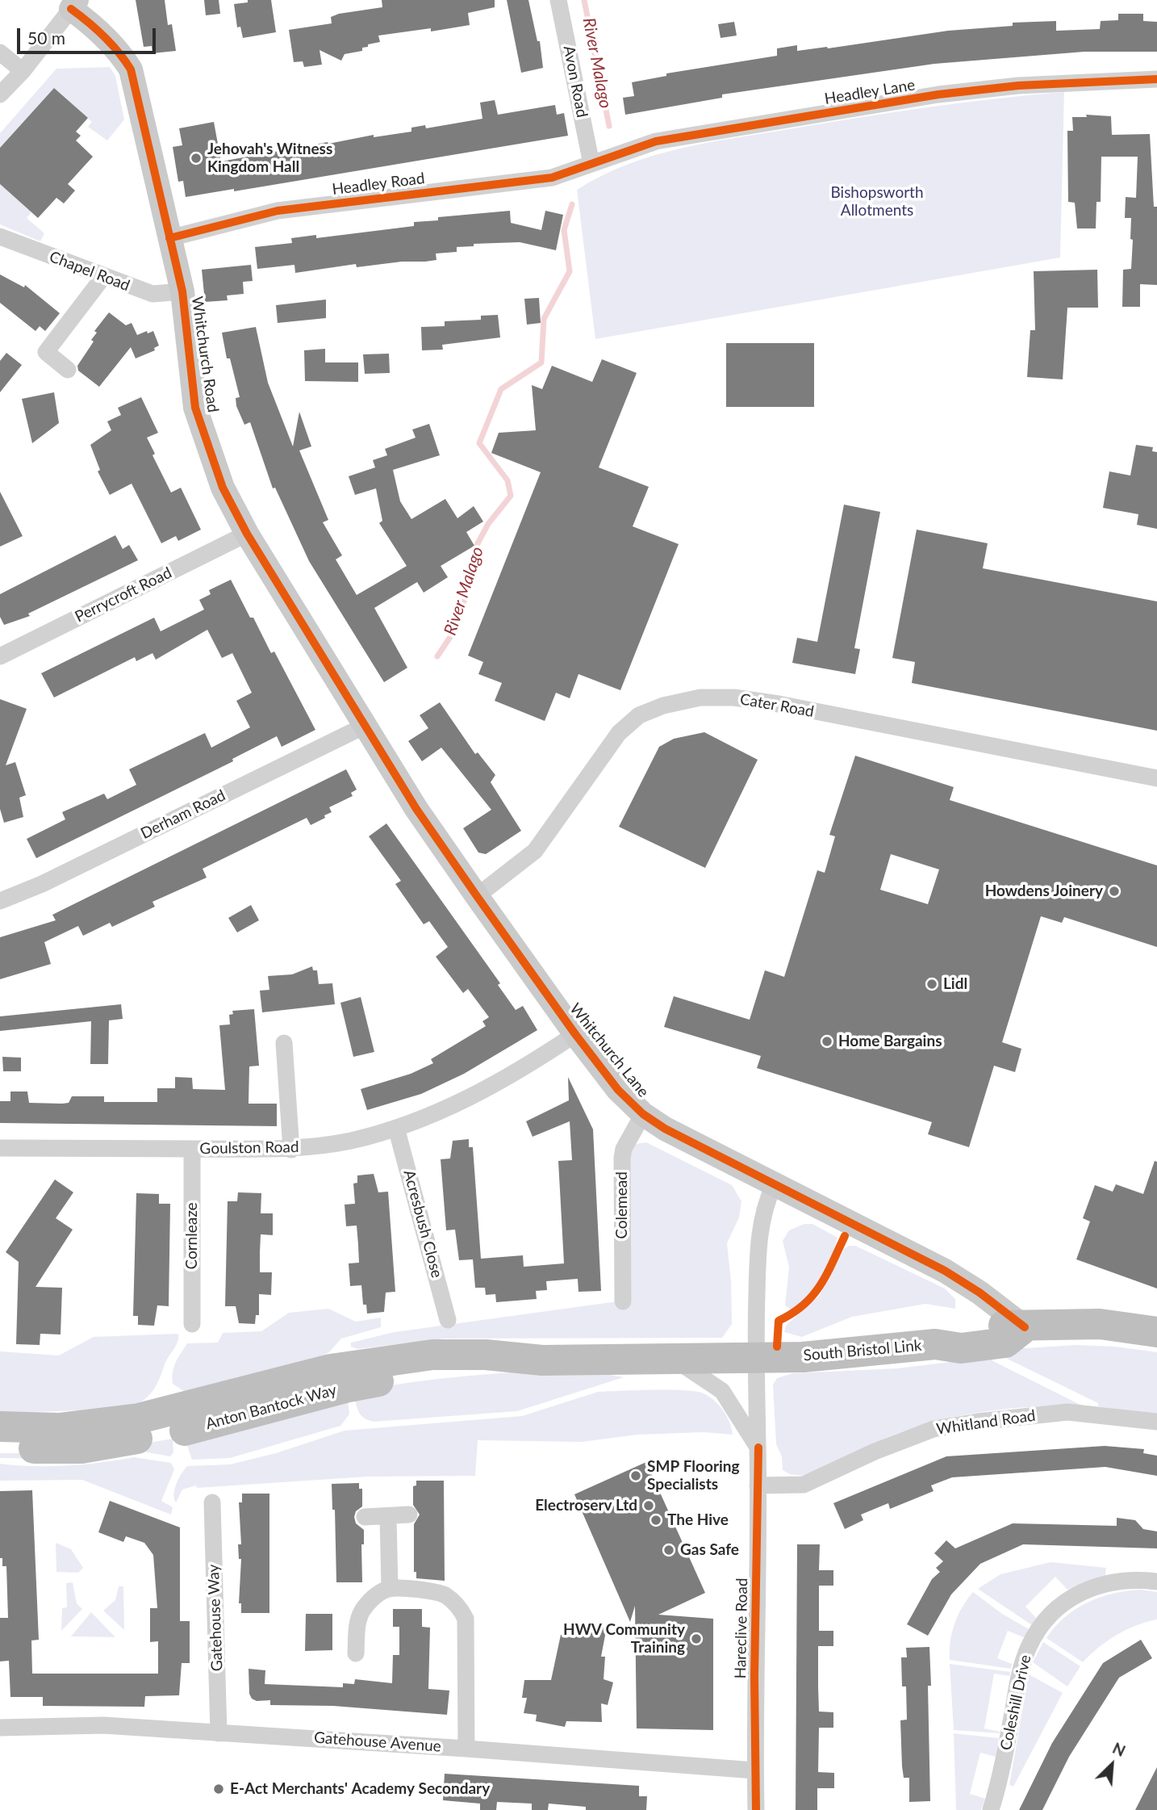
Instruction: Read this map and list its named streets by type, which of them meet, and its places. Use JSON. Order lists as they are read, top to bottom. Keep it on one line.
{"streets":{"highway":["South Bristol Link","Anton Bantock Way"],"street":["Avon Road","Headley Lane","Headley Road","Chapel Road","Whitchurch Road","Perrycroft Road","Cater Road","Derham Road","Whitchurch Lane","Goulston Road","Colemead","Acresbush Close","Cornleaze","Whitland Road","Gatehouse Way","Hareclive Road","Coleshill Drive","Gatehouse Avenue"]},"crossings":[["Avon Road","Headley Lane"],["Avon Road","Headley Road"],["Headley Lane","Headley Road"],["Headley Road","Whitchurch Road"],["Chapel Road","Whitchurch Road"],["Whitchurch Road","Perrycroft Road"],["Whitchurch Road","Derham Road"],["Whitchurch Road","Whitchurch Lane"],["Cater Road","Whitchurch Lane"],["Derham Road","Whitchurch Lane"],["Whitchurch Lane","Goulston Road"],["Whitchurch Lane","Colemead"],["Whitchurch Lane","South Bristol Link"],["Whitchurch Lane","Hareclive Road"],["Goulston Road","Acresbush Close"],["Goulston Road","Cornleaze"],["South Bristol Link","Anton Bantock Way"],["South Bristol Link","Hareclive Road"],["Anton Bantock Way","Hareclive Road"],["Whitland Road","Hareclive Road"],["Gatehouse Way","Gatehouse Avenue"],["Hareclive Road","Gatehouse Avenue"]],"water":["River Malago"],"parks":["Bishopsworth Allotments"],"places":["Jehovah's Witness Kingdom Hall","Howdens Joinery","Lidl","Home Bargains","SMP Flooring Specialists","Electroserv Ltd","The Hive","Gas Safe","HWV Community Training","E-Act Merchants' Academy Secondary"],"scale_bar":"50 m","north":"top right"}
